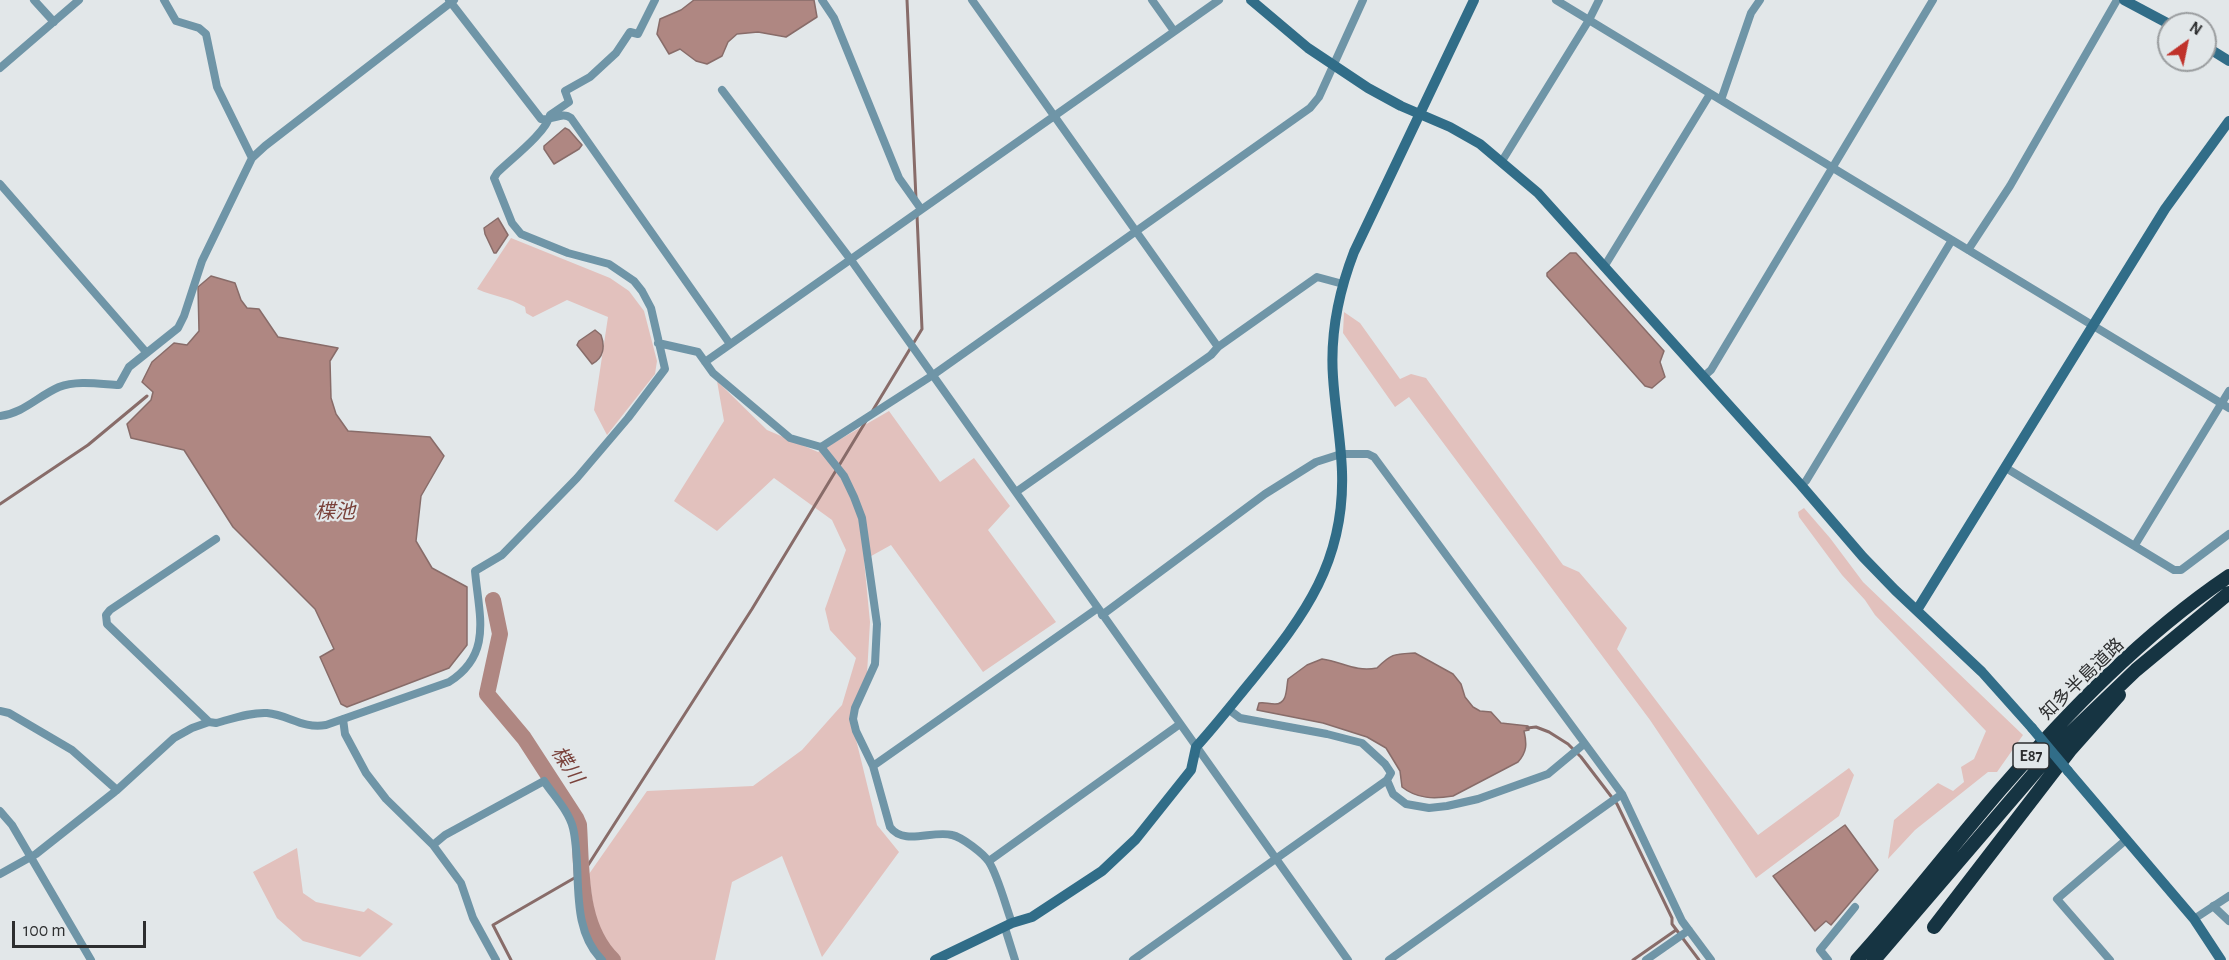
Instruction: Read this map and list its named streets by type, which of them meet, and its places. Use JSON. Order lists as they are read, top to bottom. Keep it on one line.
{"streets":{"highway":["知多半島道路","E87"]},"water":["楪池","楪川"],"scale_bar":"100 m","north":"top right"}
